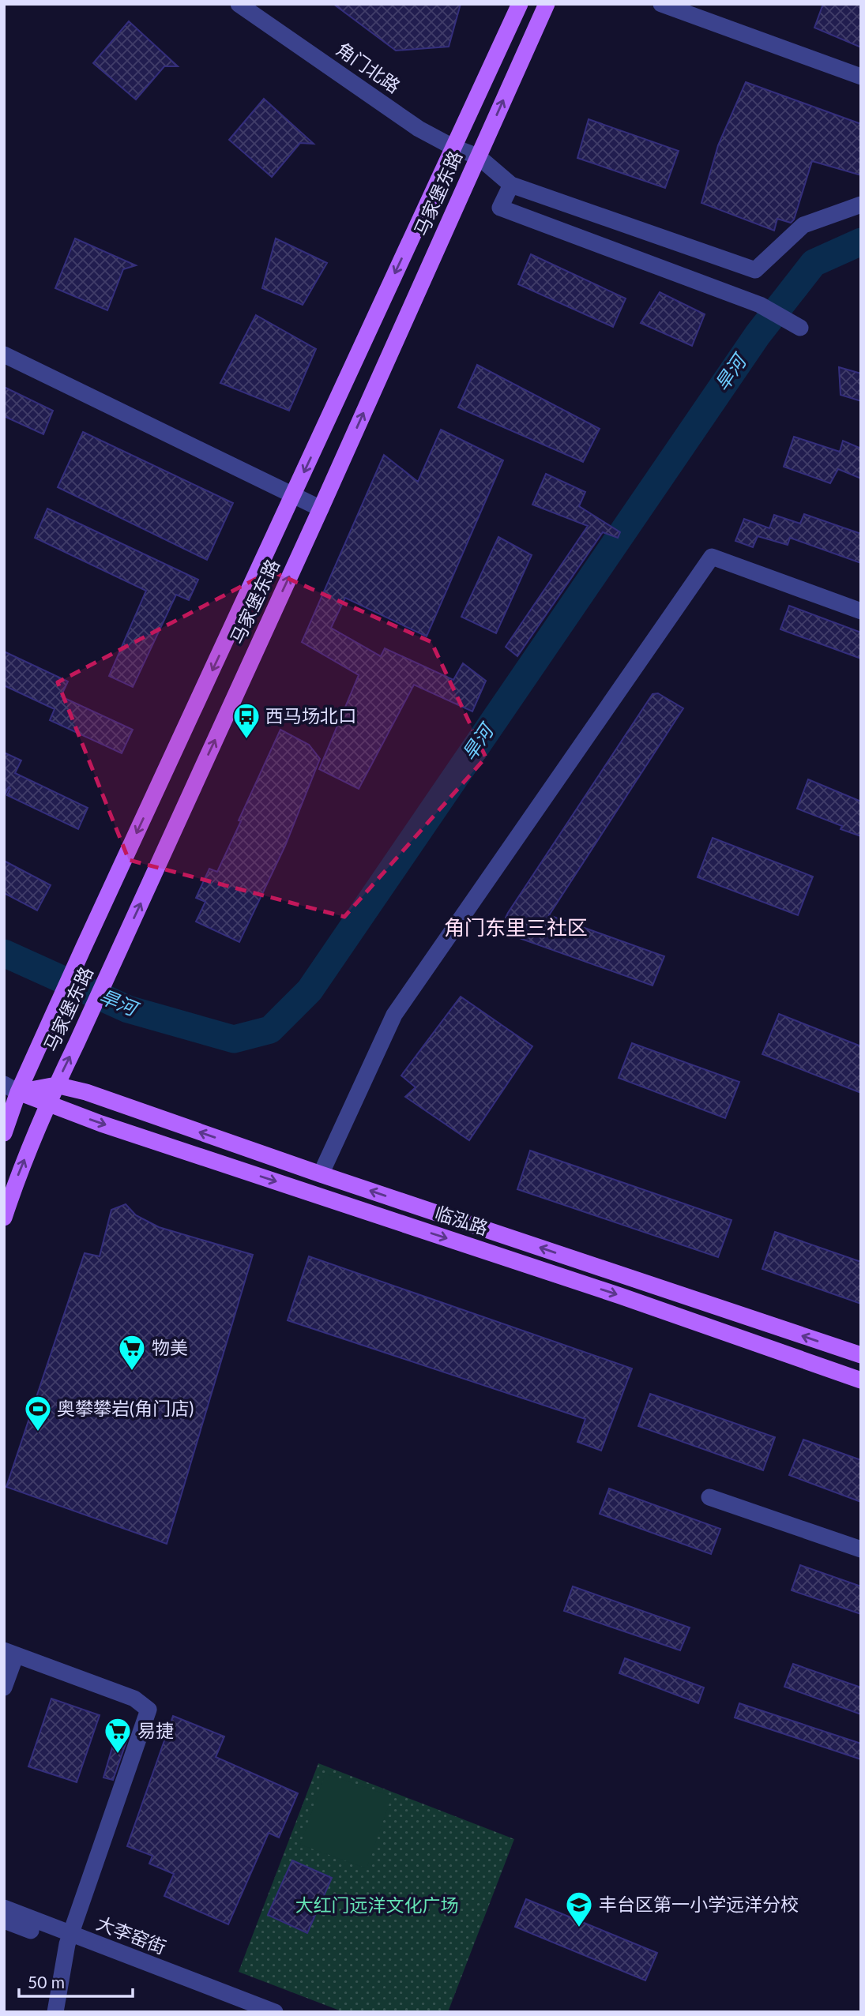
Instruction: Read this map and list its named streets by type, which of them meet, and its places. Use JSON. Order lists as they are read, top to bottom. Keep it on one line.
{"streets":{"main road":["马家堡东路","临泓路"],"street":["角门北路","大李窑街"]},"crossings":[["角门北路","马家堡东路"],["马家堡东路","临泓路"]],"districts":["角门东里三社区"],"water":["旱河"],"parks":["大红门远洋文化广场"],"places":{"bus stop":["西马场北口"],"supermarket":["物美","易捷"],"sports":["奥攀攀岩(角门店)"],"school or university":["丰台区第一小学远洋分校"]},"scale_bar":"50 m"}
